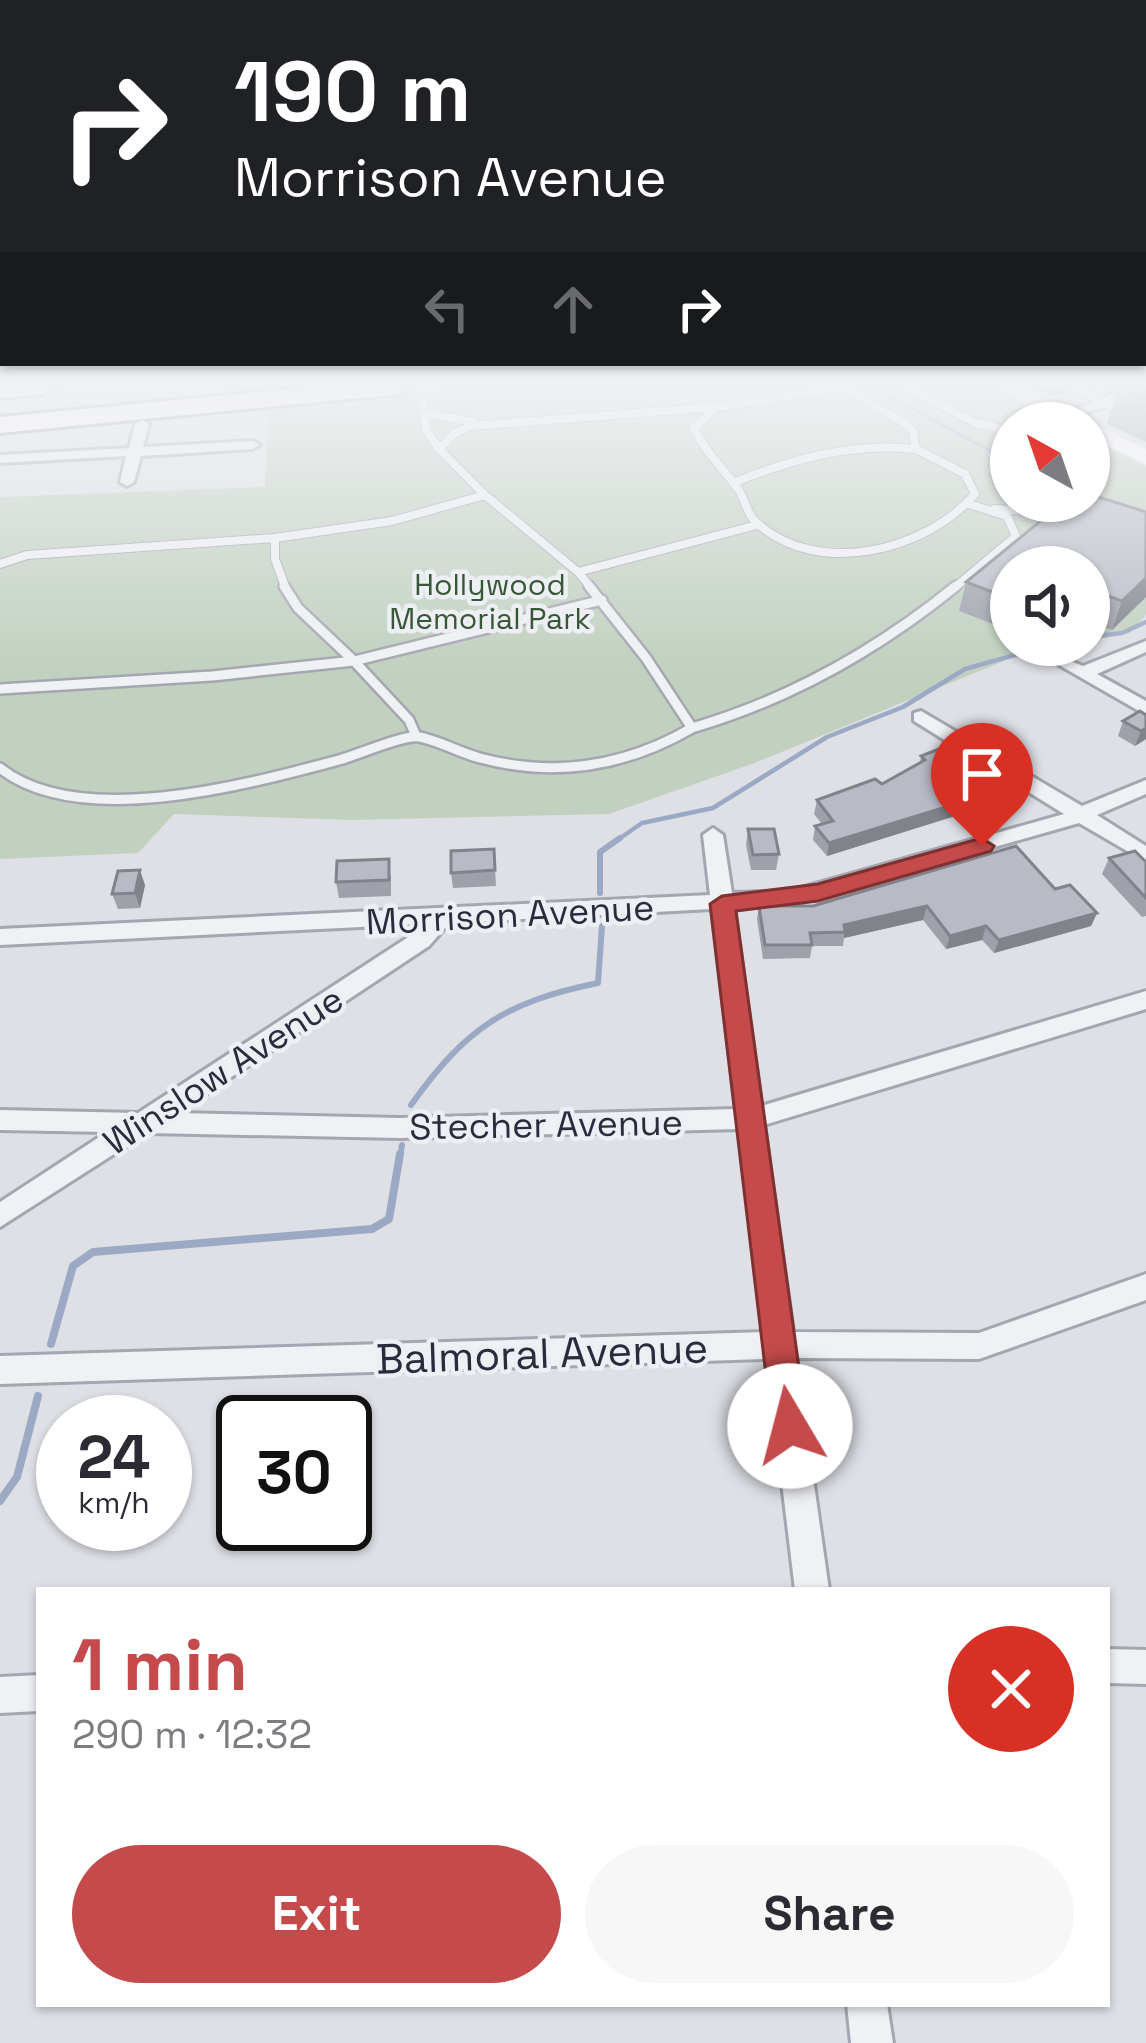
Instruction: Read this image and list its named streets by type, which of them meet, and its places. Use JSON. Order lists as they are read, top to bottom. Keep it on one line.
{"streets":{"street":["Morrison Avenue","Winslow Avenue","Stecher Avenue","Balmoral Avenue"]},"crossings":[["Morrison Avenue","Winslow Avenue"],["Winslow Avenue","Stecher Avenue"]],"parks":["Hollywood Memorial Park"],"north":"top left","page":{"turn":["190 m","Morrison Avenue"],"speed":"24 km/h","limit":"30","heading":["1 min","290 m · 12:32"],"buttons":["Exit","Share"]}}
